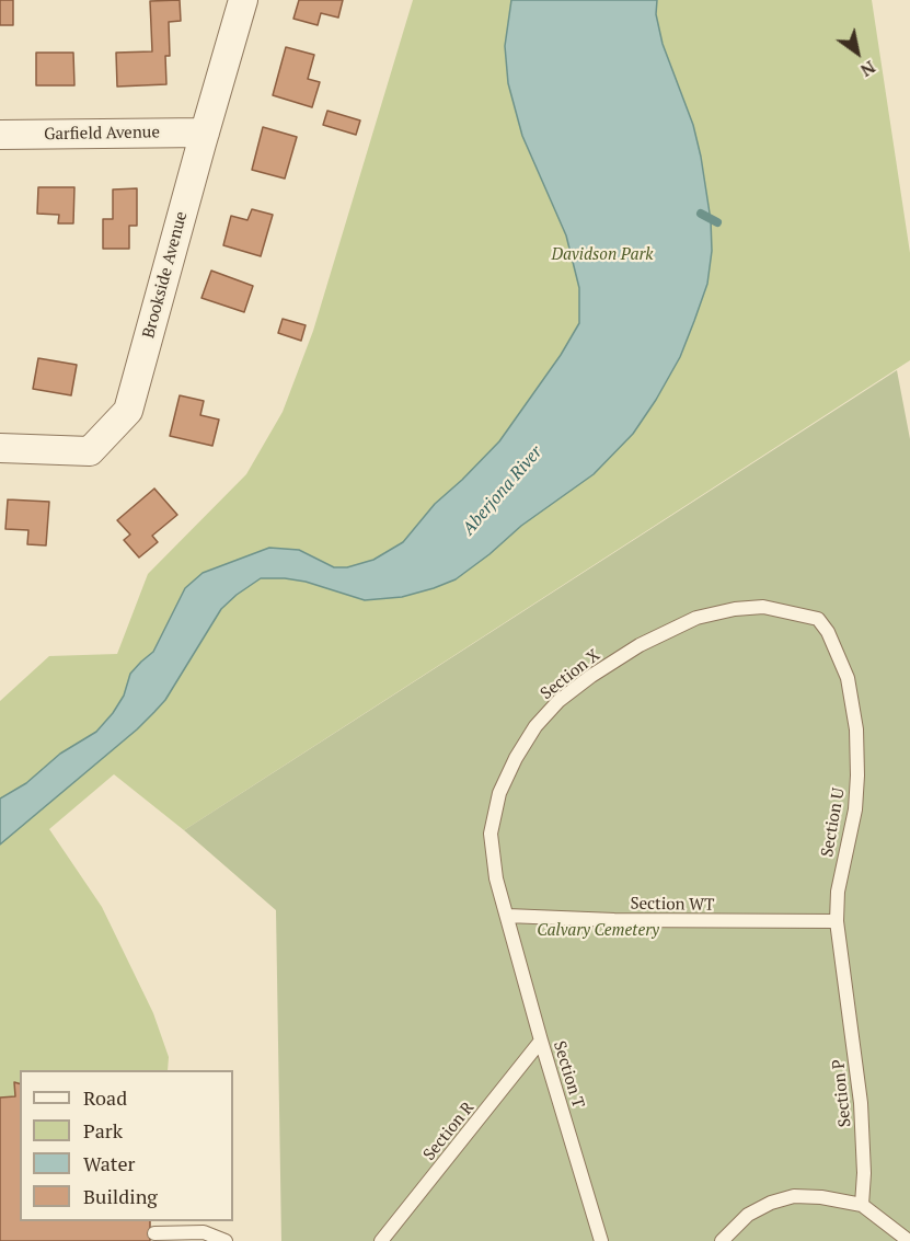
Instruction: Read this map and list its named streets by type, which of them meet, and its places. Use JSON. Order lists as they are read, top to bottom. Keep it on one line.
{"streets":{"street":["Garfield Avenue","Brookside Avenue"],"lane":["Section X","Section U","Section WT","Section T","Section P","Section R"]},"crossings":[["Garfield Avenue","Brookside Avenue"],["Section X","Section U"],["Section X","Section WT"],["Section X","Section T"],["Section U","Section WT"],["Section U","Section P"],["Section WT","Section T"],["Section WT","Section P"],["Section T","Section R"]],"water":["Aberjona River"],"parks":["Davidson Park","Calvary Cemetery"],"legend":["Road","Park","Water","Building"],"north":"bottom right"}
